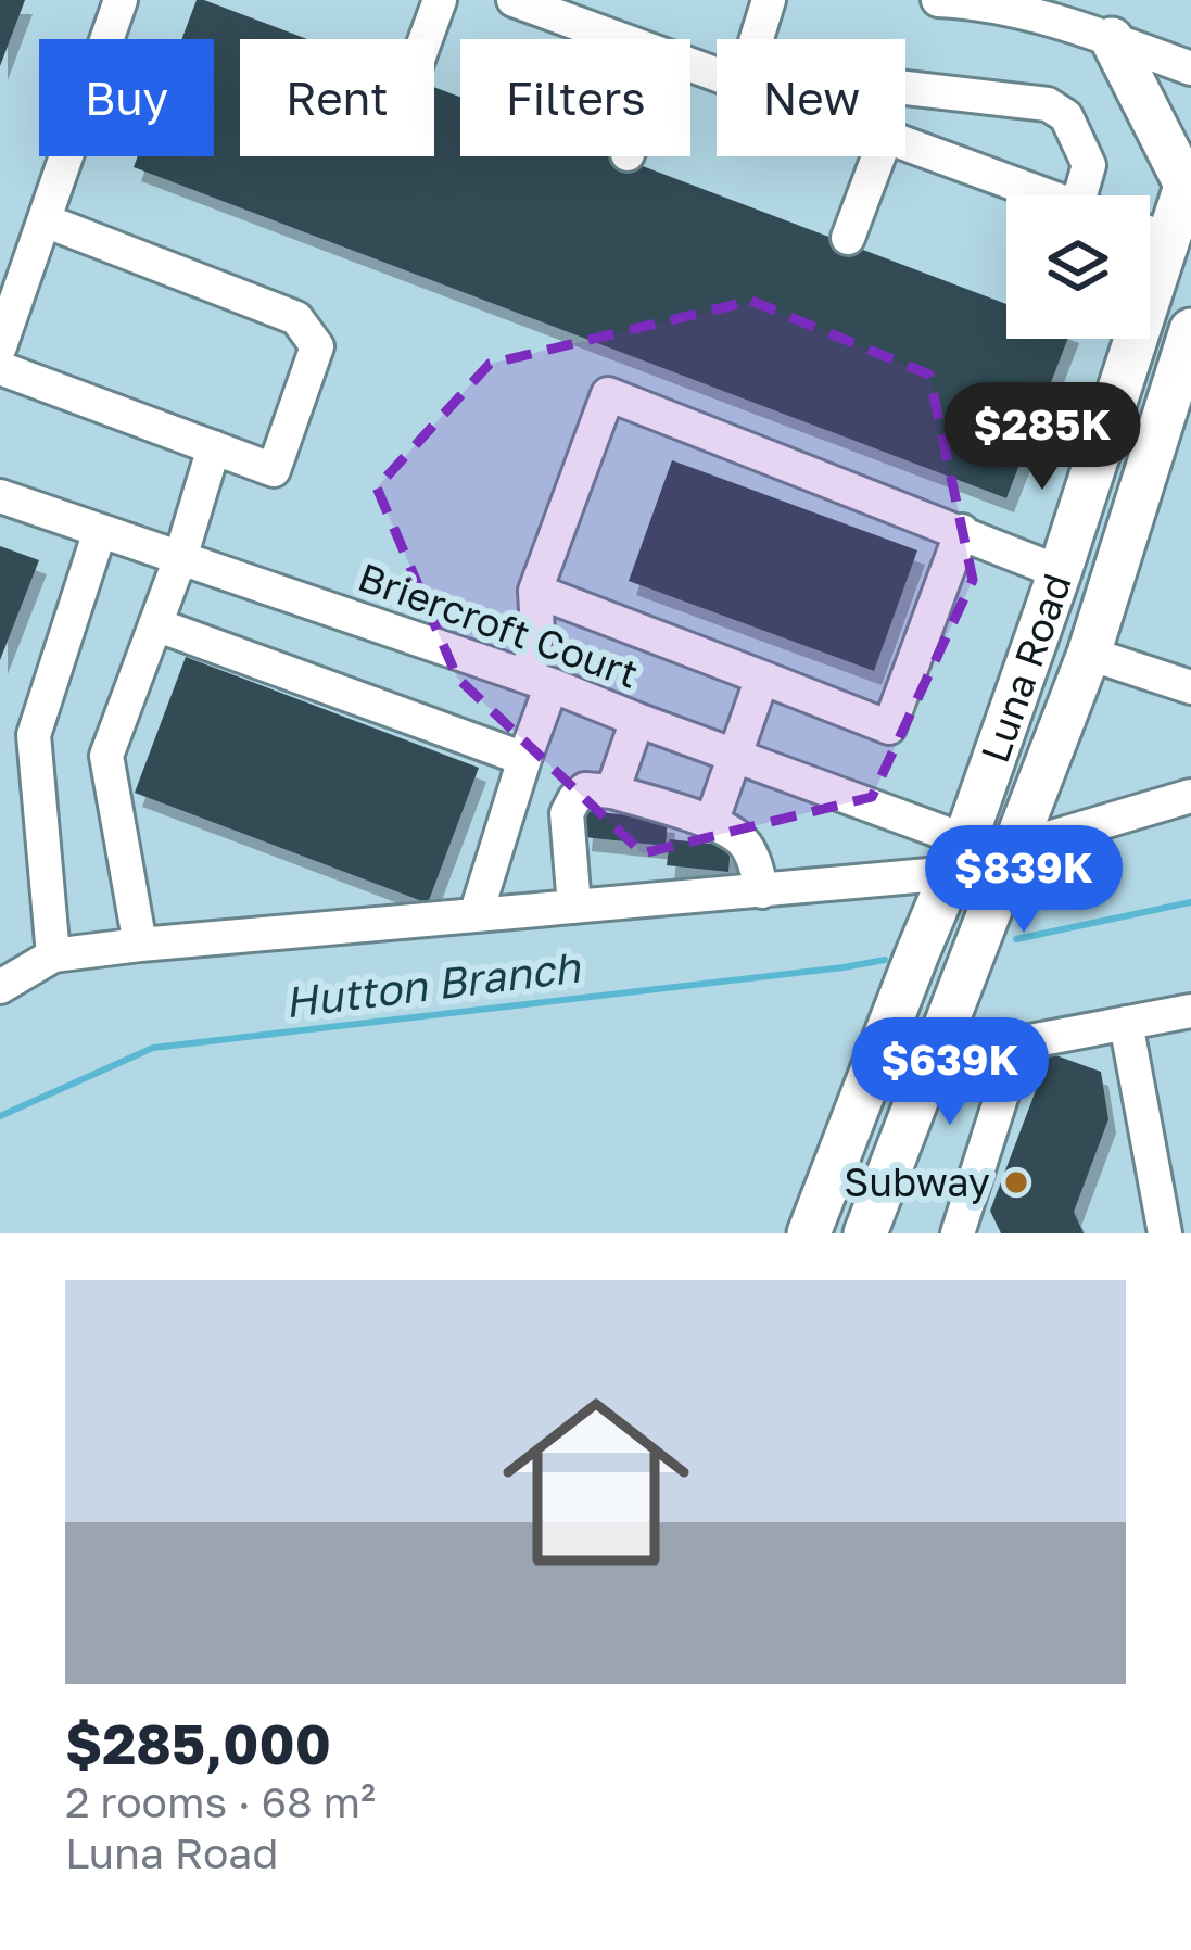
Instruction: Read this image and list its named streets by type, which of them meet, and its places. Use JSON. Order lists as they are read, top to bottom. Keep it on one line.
{"streets":{"main road":["Luna Road"],"street":["Briercroft Court"]},"crossings":[["Briercroft Court","Luna Road"]],"water":["Hutton Branch"],"places":["Subway"],"page":{"chip":["Buy","Rent","Filters","New"],"price":["$285K","$839K","$639K"],"list":[{"name":"$285,000","note":"2 rooms · 68 m² · Luna Road"}]}}
